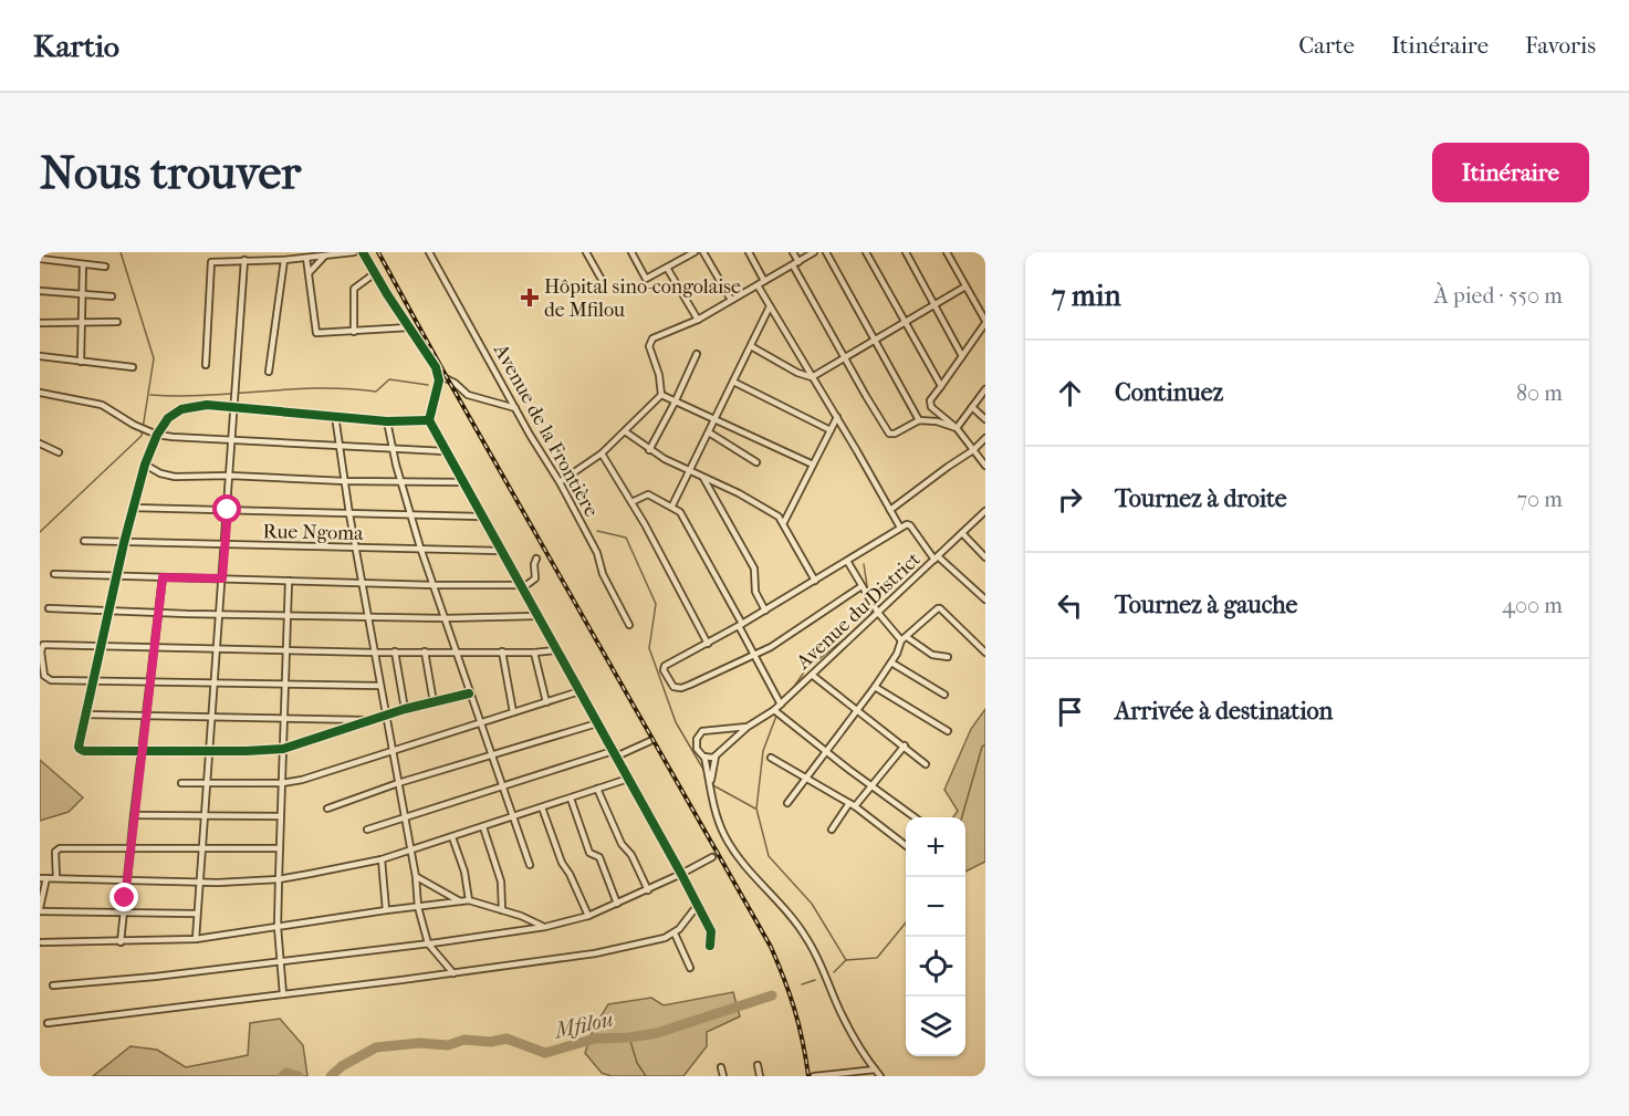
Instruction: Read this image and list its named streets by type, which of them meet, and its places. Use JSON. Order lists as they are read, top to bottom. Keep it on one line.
{"streets":{"street":["Avenue de la Frontière","Rue Ngoma","Avenue du District"]},"water":["Mfilou"],"places":{"health":["Hôpital sino-congolaise de Mfilou"]},"page":{"header":"Kartio","nav":["Carte","Itinéraire","Favoris"],"buttons":"Itinéraire","title":"Nous trouver","heading":["7 min","À pied · 550 m"],"list":[["Continuez","80 m"],["Tournez à droite","70 m"],["Tournez à gauche","400 m"],"Arrivée à destination"],"map_buttons":["+","−"]}}
